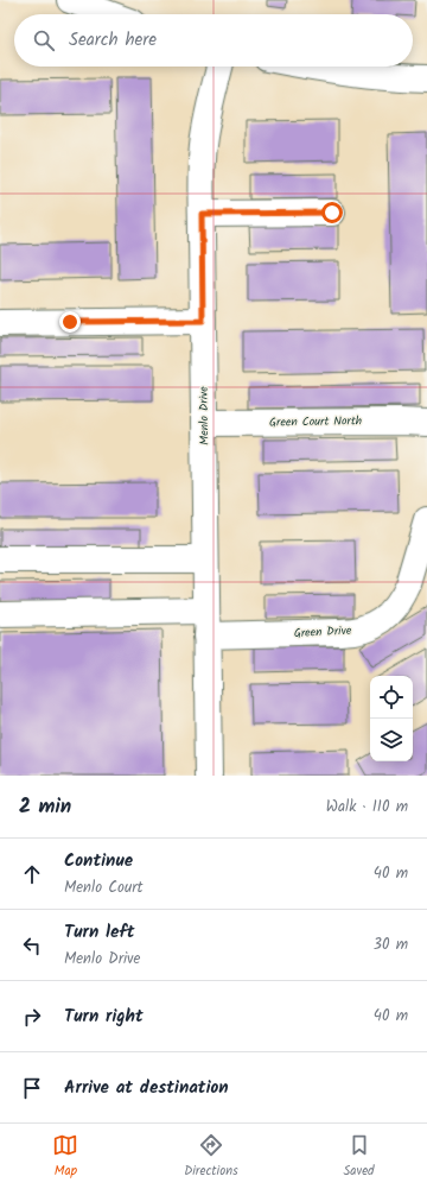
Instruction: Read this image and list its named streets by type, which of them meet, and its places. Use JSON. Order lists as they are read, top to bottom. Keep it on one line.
{"streets":{"street":["Menlo Drive","Green Court North","Green Drive"]},"crossings":[["Menlo Drive","Green Court North"],["Menlo Drive","Green Drive"]],"page":{"search":"Search here","heading":["2 min","Walk · 110 m"],"list":[["Continue","Menlo Court","40 m"],["Turn left","Menlo Drive","30 m"],["Turn right","40 m"],"Arrive at destination"],"nav":["Map","Directions","Saved"]}}
